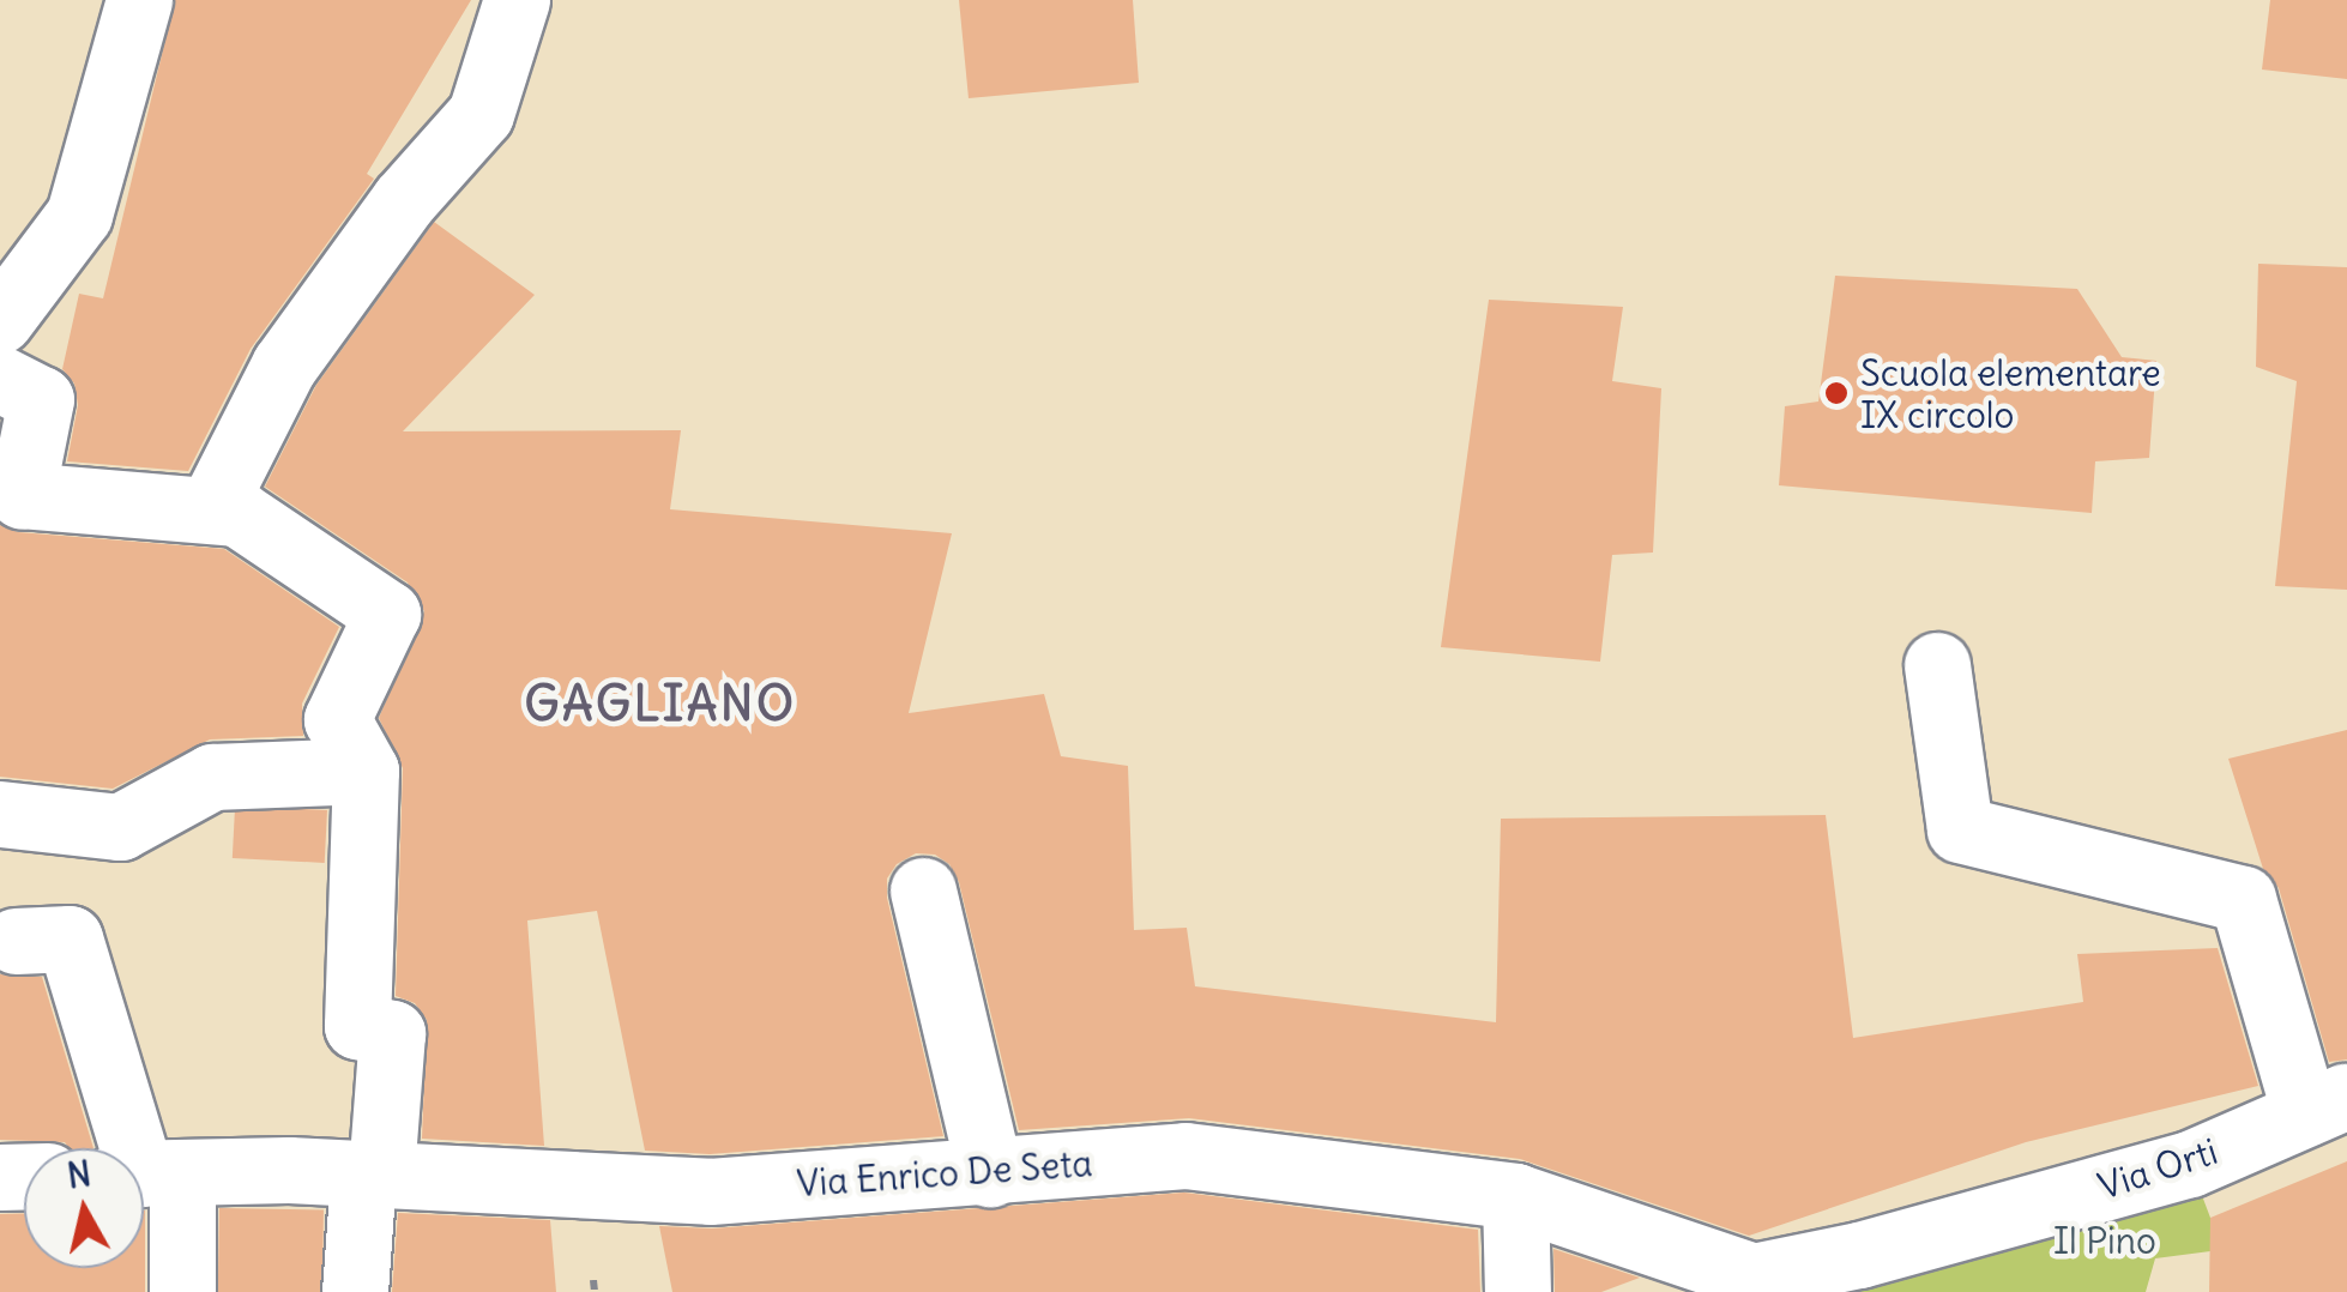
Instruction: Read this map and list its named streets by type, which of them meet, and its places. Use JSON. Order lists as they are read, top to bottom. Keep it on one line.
{"streets":{"street":["Via Orti","Via Enrico De Seta"]},"crossings":[["Via Orti","Via Enrico De Seta"]],"districts":["GAGLIANO"],"parks":["Il Pino"],"places":["Scuola elementare IX circolo"],"north":"top"}
